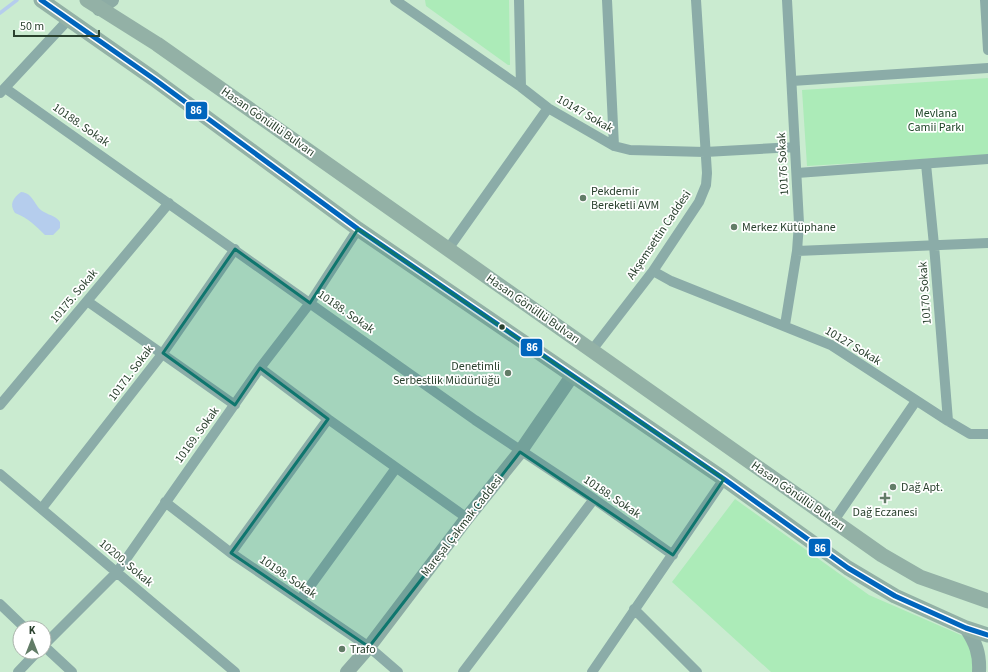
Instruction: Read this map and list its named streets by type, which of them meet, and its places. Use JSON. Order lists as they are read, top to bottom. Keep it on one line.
{"streets":{"main road":["Hasan Gönüllü Bulvarı"],"street":["10147 Sokak","10188. Sokak","10176 Sokak","Akşemsettin Caddesi","10170 Sokak","10175. Sokak","10127 Sokak","10171. Sokak","10169. Sokak","Mareşal Çakmak Caddesi","10200. Sokak","10198. Sokak"]},"crossings":[["10147 Sokak","10176 Sokak"],["10147 Sokak","Akşemsettin Caddesi"],["Hasan Gönüllü Bulvarı","Akşemsettin Caddesi"],["10188. Sokak","10175. Sokak"],["10188. Sokak","10171. Sokak"],["10188. Sokak","10169. Sokak"],["10188. Sokak","Mareşal Çakmak Caddesi"],["10176 Sokak","10127 Sokak"],["Akşemsettin Caddesi","10127 Sokak"],["10170 Sokak","10127 Sokak"],["10171. Sokak","10200. Sokak"],["10169. Sokak","10200. Sokak"],["10169. Sokak","10198. Sokak"],["Mareşal Çakmak Caddesi","10198. Sokak"]],"parks":["Mevlana Camii Parkı"],"places":{"other":["Pekdemir Bereketli AVM","Merkez Kütüphane","Denetimli Serbestlik Müdürlüğü","Dağ Apt.","Trafo"],"health":["Dağ Eczanesi"]},"lines":["transit line 86"],"scale_bar":"50 m","north":"top"}
